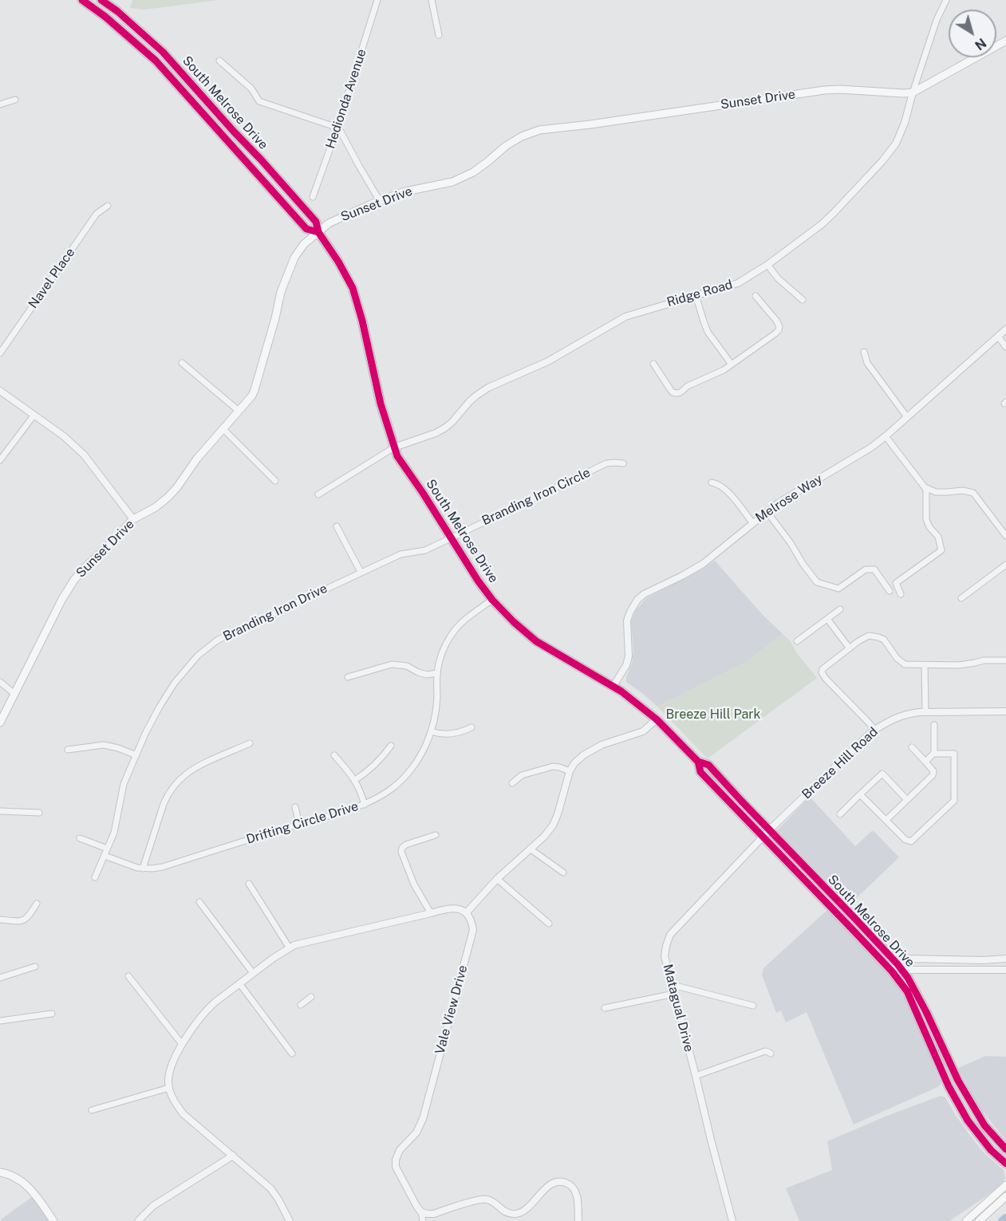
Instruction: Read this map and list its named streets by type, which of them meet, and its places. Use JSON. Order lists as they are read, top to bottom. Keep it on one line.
{"streets":{"main road":["Sunset Drive","South Melrose Drive"],"street":["Hedionda Avenue","Navel Place","Ridge Road","Branding Iron Circle","Melrose Way","Branding Iron Drive","Breeze Hill Road","Drifting Circle Drive","Matagual Drive","Vale View Drive"]},"crossings":[["Sunset Drive","South Melrose Drive"],["Sunset Drive","Ridge Road"],["South Melrose Drive","Ridge Road"],["South Melrose Drive","Branding Iron Circle"],["South Melrose Drive","Melrose Way"],["South Melrose Drive","Branding Iron Drive"],["South Melrose Drive","Breeze Hill Road"],["South Melrose Drive","Drifting Circle Drive"],["South Melrose Drive","Matagual Drive"],["Branding Iron Circle","Branding Iron Drive"],["Branding Iron Drive","Drifting Circle Drive"],["Breeze Hill Road","Matagual Drive"]],"parks":["Breeze Hill Park"],"north":"bottom right"}
